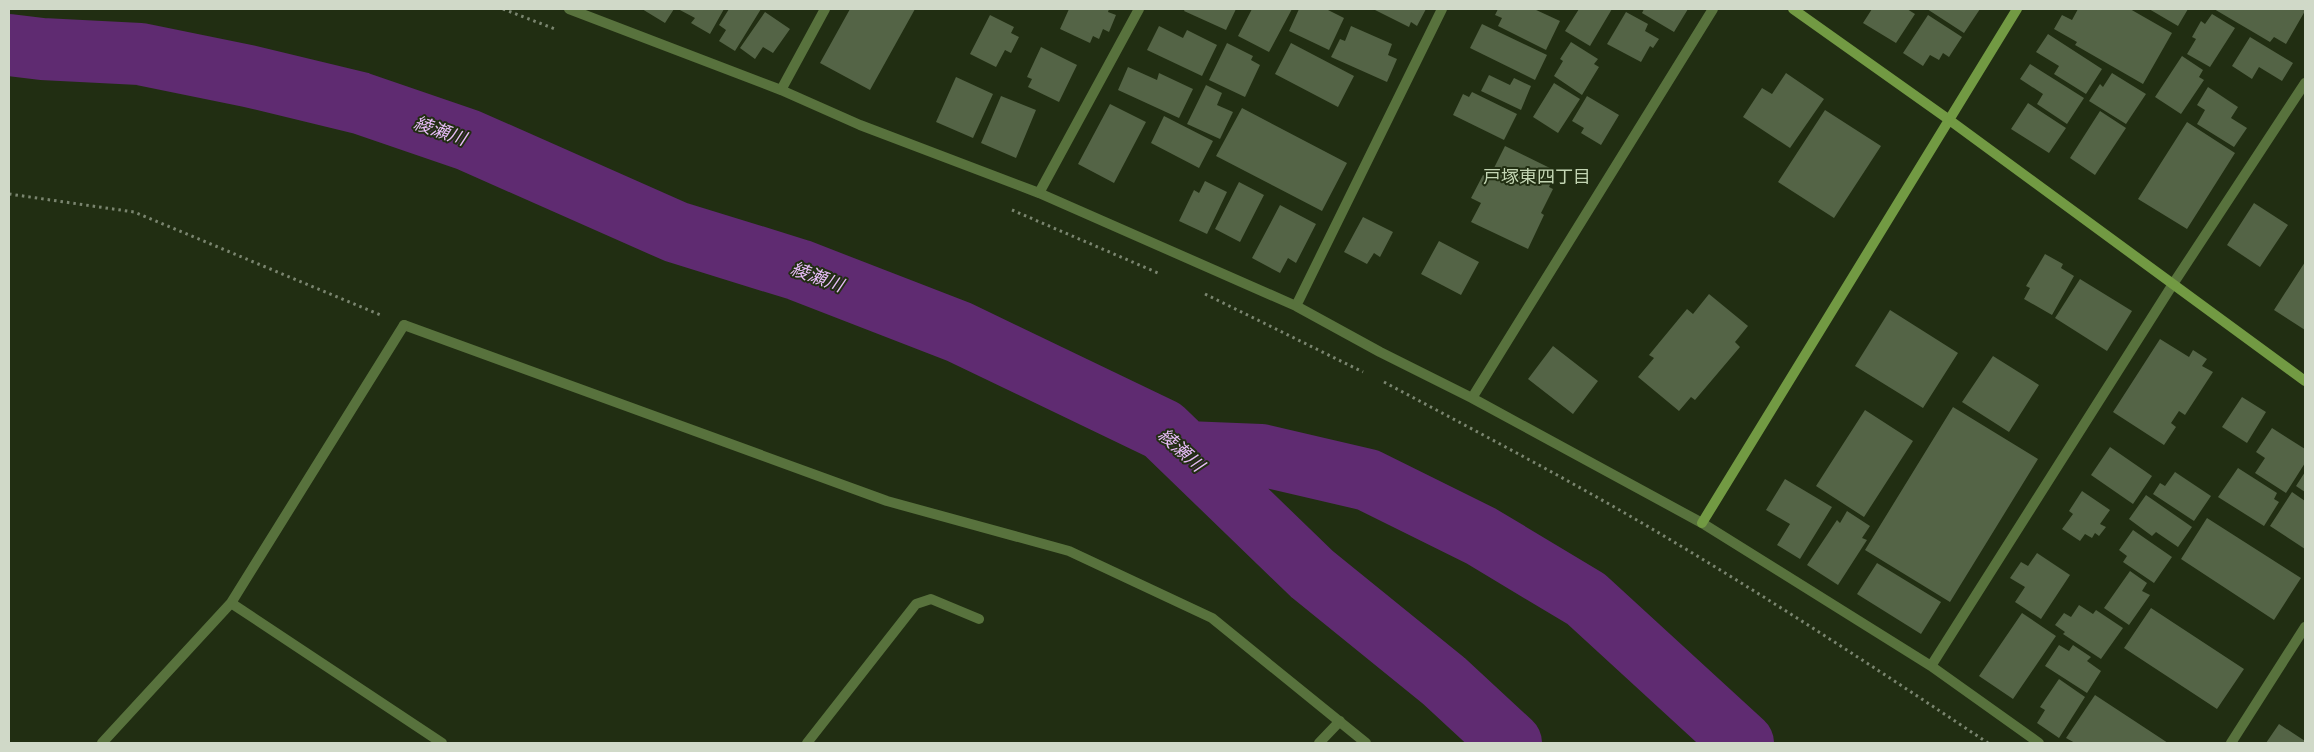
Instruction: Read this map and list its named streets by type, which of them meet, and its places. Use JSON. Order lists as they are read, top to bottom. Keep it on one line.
{"districts":["戸塚東四丁目"],"water":["綾瀬川"]}
